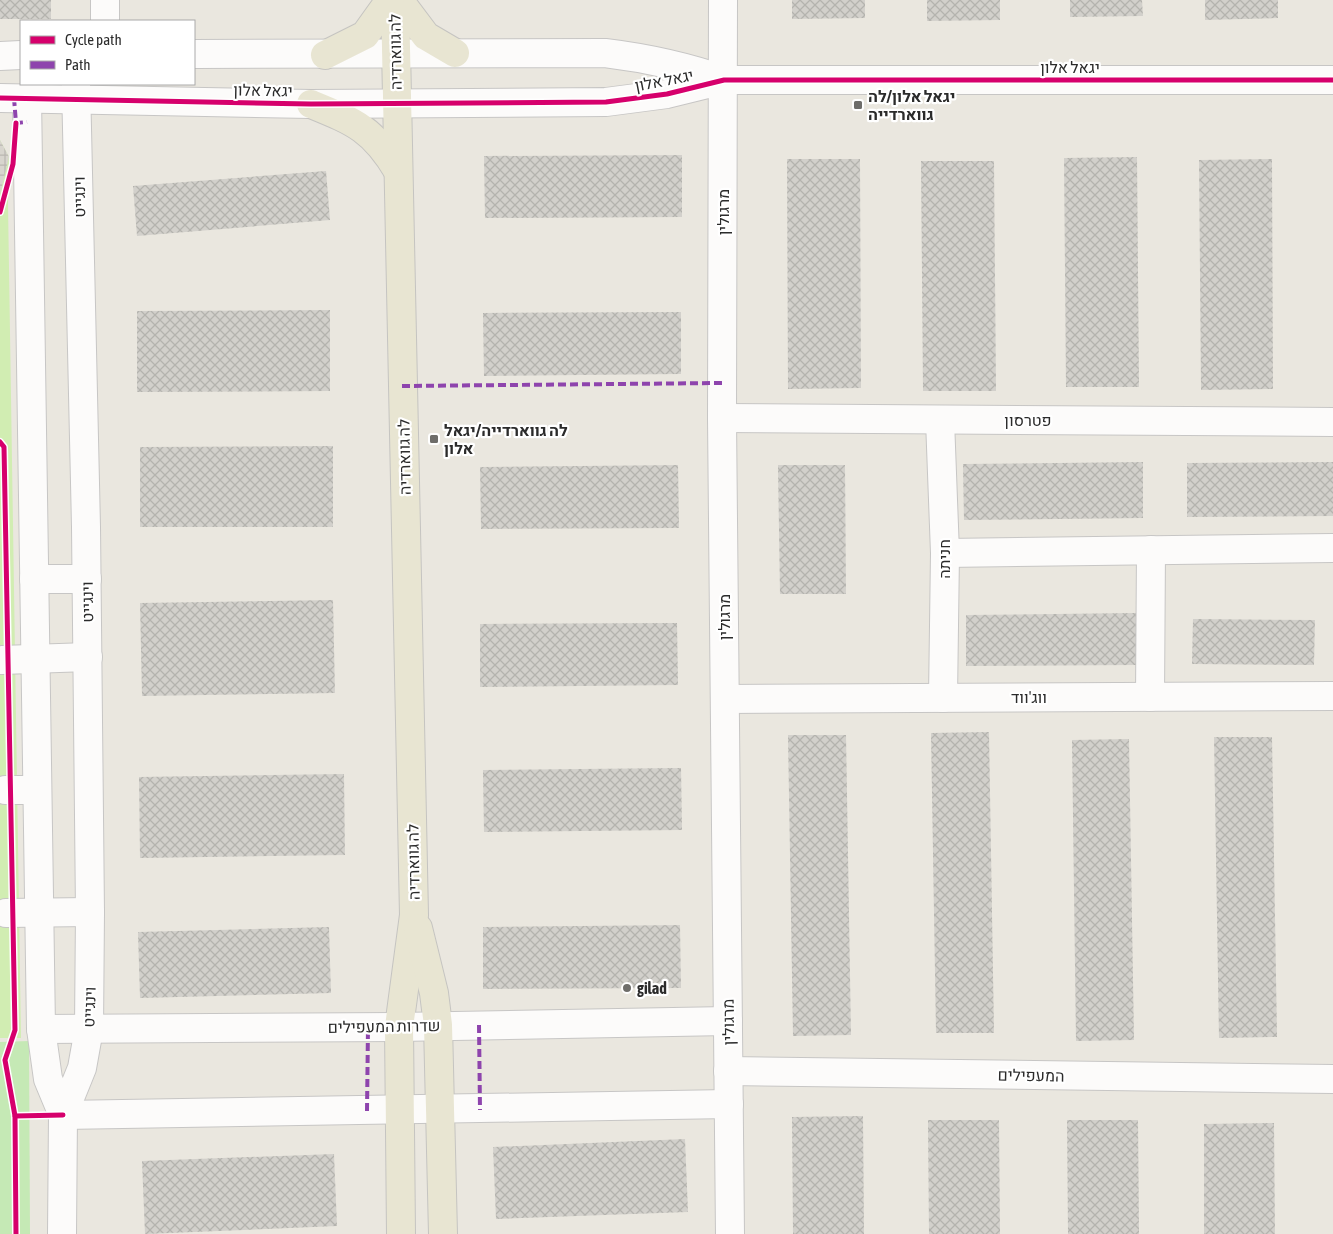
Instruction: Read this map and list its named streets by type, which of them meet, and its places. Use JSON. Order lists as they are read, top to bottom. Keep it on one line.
{"streets":{"main road":["לה גווארדיה"],"street":["יגאל אלון","וינגייט","מרגולין","פטרסון","חניתה","ווג'ווד","שדרות המעפילים","המעפילים"]},"crossings":[["לה גווארדיה","יגאל אלון"],["לה גווארדיה","שדרות המעפילים"],["יגאל אלון","וינגייט"],["יגאל אלון","מרגולין"],["וינגייט","שדרות המעפילים"],["מרגולין","פטרסון"],["מרגולין","ווג'ווד"],["מרגולין","שדרות המעפילים"],["מרגולין","המעפילים"],["פטרסון","חניתה"],["חניתה","ווג'ווד"]],"places":{"transit":["יגאל אלון/לה גווארדייה","לה גווארדייה/יגאל אלון"],"other":["gilad"]},"legend":["Cycle path","Path"]}
